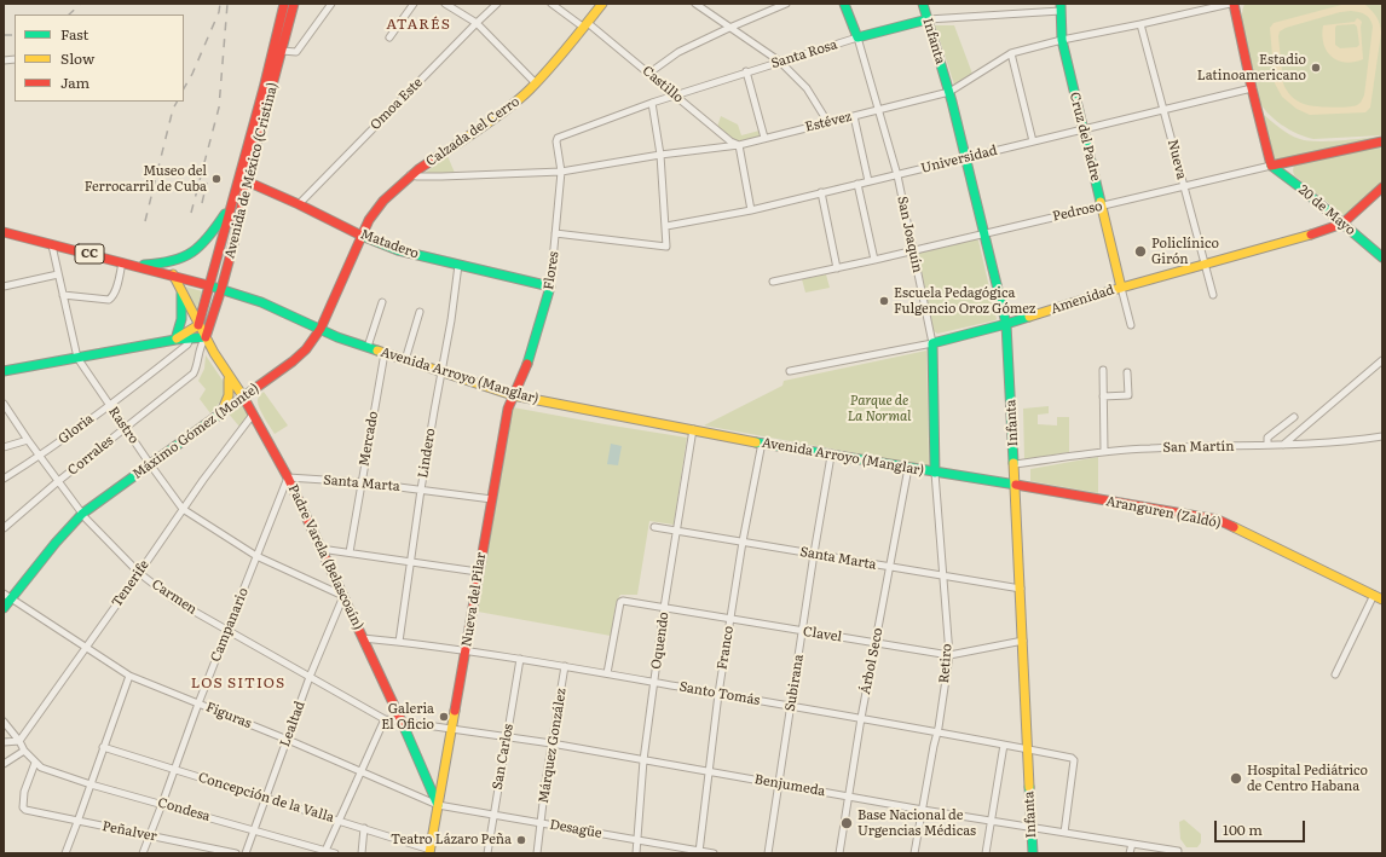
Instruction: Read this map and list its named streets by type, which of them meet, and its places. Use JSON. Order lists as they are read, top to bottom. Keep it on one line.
{"streets":{"main road":["Infanta","Santa Rosa","Calzada del Cerro","Cruz del Padre","Avenida de México (Cristina)","20 de Mayo","Pedroso","San Joaquín","Matadero","CC","Flores","Amenidad","Avenida Arroyo (Manglar)","Máximo Gómez (Monte)","Aranguren (Zaldó)","Padre Varela (Belascoaín)","Nueva del Pilar"],"street":["Castillo","Omoa Este","Estévez","Universidad","Nueva","Rastro","Gloria","Mercado","San Martín","Lindero","Corrales","Santa Marta","Tenerife","Carmen","Campanario","Clavel","Oquendo","Franco","Árbol Seco","Retiro","Subirana","Santo Tomás","Figuras","Lealtad","Márquez González","San Carlos","Benjumeda","Concepción de la Valla","Condesa","Desagüe","Peñalver"]},"crossings":[["Infanta","Santa Rosa"],["Infanta","Estévez"],["Infanta","Universidad"],["Infanta","Pedroso"],["Infanta","Amenidad"],["Infanta","Avenida Arroyo (Manglar)"],["Infanta","San Martín"],["Infanta","Santa Marta"],["Infanta","Aranguren (Zaldó)"],["Infanta","Clavel"],["Infanta","Santo Tomás"],["Infanta","Benjumeda"],["Santa Rosa","Castillo"],["Santa Rosa","Cruz del Padre"],["Santa Rosa","San Joaquín"],["Santa Rosa","Flores"],["Castillo","Estévez"],["Castillo","Calzada del Cerro"],["Omoa Este","Matadero"],["Estévez","Calzada del Cerro"],["Estévez","Cruz del Padre"],["Estévez","Nueva"],["Estévez","San Joaquín"],["Estévez","Flores"],["Calzada del Cerro","Matadero"],["Calzada del Cerro","Máximo Gómez (Monte)"],["Cruz del Padre","Universidad"],["Cruz del Padre","Pedroso"],["Cruz del Padre","Amenidad"],["Universidad","Nueva"],["Universidad","San Joaquín"],["Nueva","Pedroso"],["Nueva","Amenidad"],["Avenida de México (Cristina)","Matadero"],["Avenida de México (Cristina)","Avenida Arroyo (Manglar)"],["Avenida de México (Cristina)","Corrales"],["Avenida de México (Cristina)","Padre Varela (Belascoaín)"],["20 de Mayo","Pedroso"],["20 de Mayo","Amenidad"],["Pedroso","San Joaquín"],["San Joaquín","Amenidad"],["San Joaquín","Avenida Arroyo (Manglar)"],["San Joaquín","Retiro"],["Matadero","Flores"],["Matadero","Máximo Gómez (Monte)"],["Matadero","Lindero"],["Flores","Avenida Arroyo (Manglar)"],["Flores","Nueva del Pilar"],["Avenida Arroyo (Manglar)","Rastro"],["Avenida Arroyo (Manglar)","Máximo Gómez (Monte)"],["Avenida Arroyo (Manglar)","Mercado"],["Avenida Arroyo (Manglar)","Lindero"],["Avenida Arroyo (Manglar)","Aranguren (Zaldó)"],["Avenida Arroyo (Manglar)","Padre Varela (Belascoaín)"],["Avenida Arroyo (Manglar)","Nueva del Pilar"],["Avenida Arroyo (Manglar)","Oquendo"],["Avenida Arroyo (Manglar)","Franco"],["Avenida Arroyo (Manglar)","Árbol Seco"],["Avenida Arroyo (Manglar)","Retiro"],["Avenida Arroyo (Manglar)","Subirana"],["Rastro","Gloria"],["Rastro","Máximo Gómez (Monte)"],["Rastro","Corrales"],["Rastro","Padre Varela (Belascoaín)"],["Rastro","Tenerife"],["Rastro","Campanario"],["Rastro","Lealtad"],["Gloria","Carmen"],["Máximo Gómez (Monte)","Padre Varela (Belascoaín)"],["Máximo Gómez (Monte)","Carmen"],["Máximo Gómez (Monte)","Figuras"],["Mercado","Santa Marta"],["Lindero","Santa Marta"],["Lindero","Santo Tomás"],["Corrales","Padre Varela (Belascoaín)"],["Corrales","Carmen"],["Santa Marta","Padre Varela (Belascoaín)"],["Santa Marta","Nueva del Pilar"],["Santa Marta","Campanario"],["Santa Marta","Oquendo"],["Santa Marta","Franco"],["Santa Marta","Árbol Seco"],["Santa Marta","Retiro"],["Santa Marta","Subirana"],["Padre Varela (Belascoaín)","Tenerife"],["Padre Varela (Belascoaín)","Carmen"],["Padre Varela (Belascoaín)","Nueva del Pilar"],["Padre Varela (Belascoaín)","Campanario"],["Padre Varela (Belascoaín)","Santo Tomás"],["Padre Varela (Belascoaín)","Figuras"],["Padre Varela (Belascoaín)","Lealtad"],["Padre Varela (Belascoaín)","Benjumeda"],["Padre Varela (Belascoaín)","Desagüe"],["Tenerife","Carmen"],["Tenerife","Figuras"],["Tenerife","Condesa"],["Carmen","Campanario"],["Carmen","Lealtad"],["Carmen","Benjumeda"],["Nueva del Pilar","Santo Tomás"],["Nueva del Pilar","Figuras"],["Nueva del Pilar","Benjumeda"],["Nueva del Pilar","Desagüe"],["Campanario","Figuras"],["Campanario","Concepción de la Valla"],["Campanario","Condesa"],["Campanario","Peñalver"],["Clavel","Oquendo"],["Clavel","Franco"],["Clavel","Árbol Seco"],["Clavel","Retiro"],["Clavel","Subirana"],["Clavel","Santo Tomás"],["Oquendo","Santo Tomás"],["Oquendo","Benjumeda"],["Oquendo","Desagüe"],["Franco","Santo Tomás"],["Franco","Benjumeda"],["Franco","Desagüe"],["Árbol Seco","Santo Tomás"],["Árbol Seco","Benjumeda"],["Retiro","Santo Tomás"],["Retiro","Benjumeda"],["Subirana","Santo Tomás"],["Subirana","Benjumeda"],["Santo Tomás","Márquez González"],["Santo Tomás","San Carlos"],["Santo Tomás","Benjumeda"],["Figuras","Lealtad"],["Figuras","Desagüe"],["Lealtad","Concepción de la Valla"],["Lealtad","Condesa"],["Márquez González","Benjumeda"],["Márquez González","Desagüe"],["San Carlos","Benjumeda"],["San Carlos","Desagüe"],["Condesa","Peñalver"]],"districts":["ATARÉS","LOS SITIOS"],"parks":["Parque de La Normal"],"places":["Estadio Latinoamericano","Museo del Ferrocarril de Cuba","Policlínico Girón","Escuela Pedagógica Fulgencio Oroz Gómez","Galeria El Oficio","Hospital Pediátrico de Centro Habana","Base Nacional de Urgencias Médicas","Teatro Lázaro Peña"],"legend":["Fast","Slow","Jam"],"scale_bar":"100 m"}
